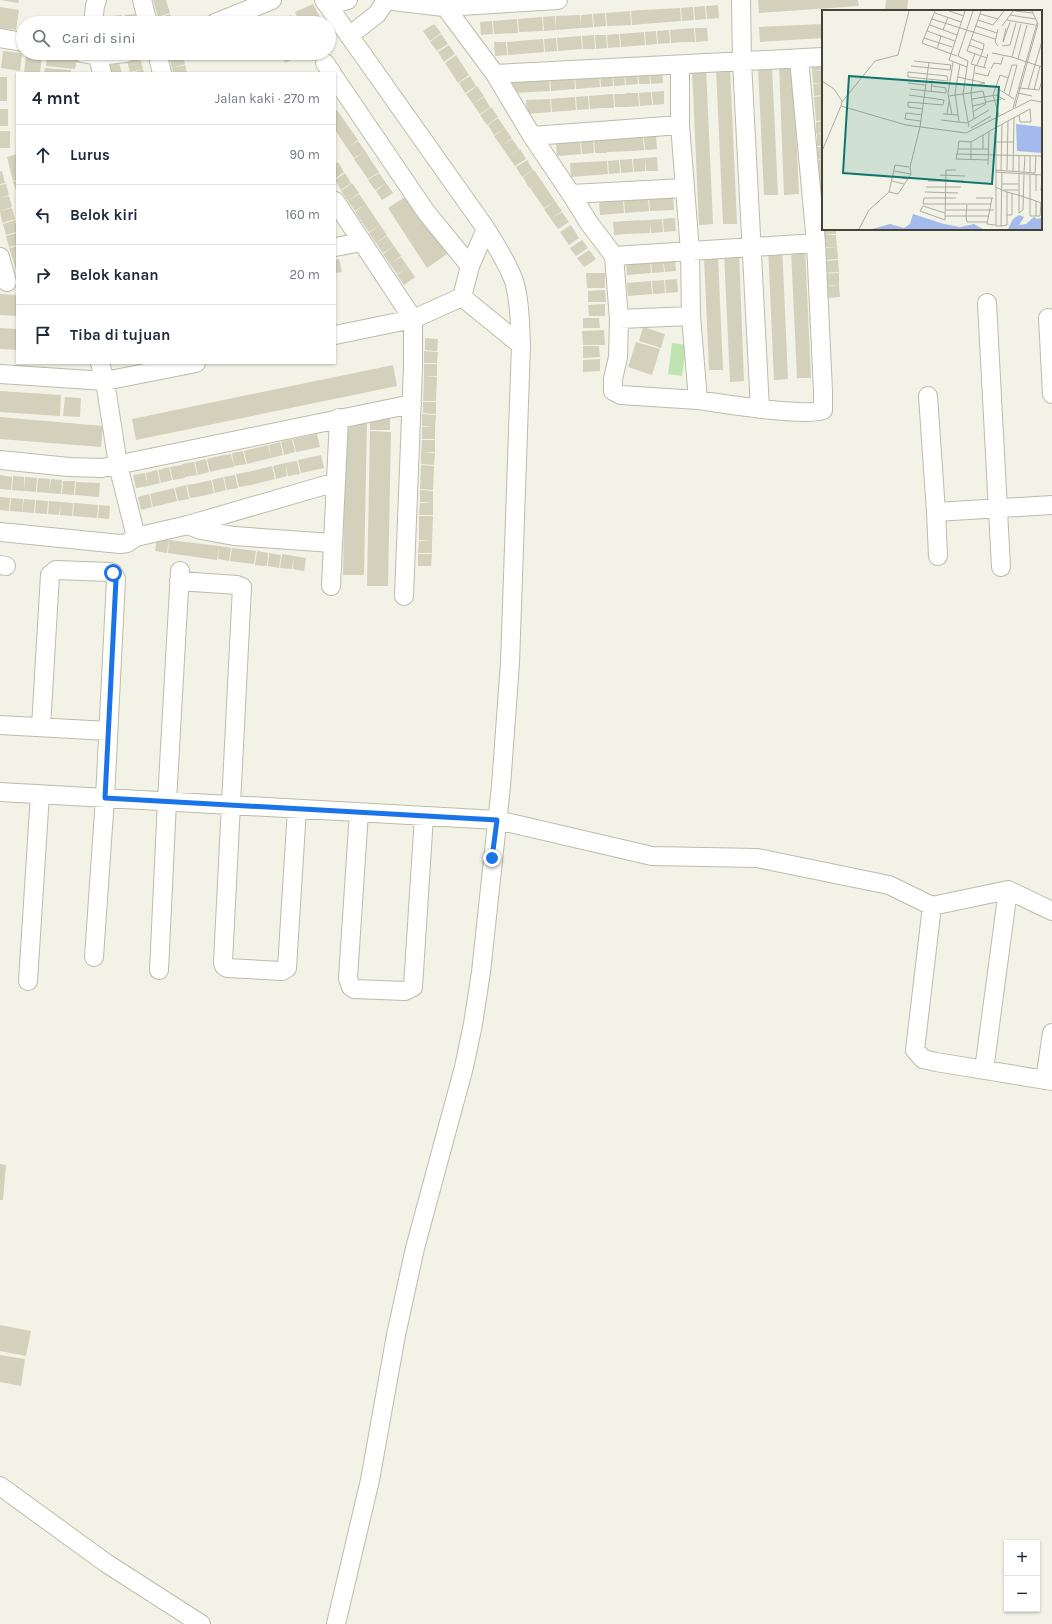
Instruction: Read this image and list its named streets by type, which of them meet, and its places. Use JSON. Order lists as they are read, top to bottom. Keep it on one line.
{"page":{"search":"Cari di sini","heading":["4 mnt","Jalan kaki · 270 m"],"list":[["Lurus","90 m"],["Belok kiri","160 m"],["Belok kanan","20 m"],"Tiba di tujuan"],"map_buttons":["+","−"]}}
